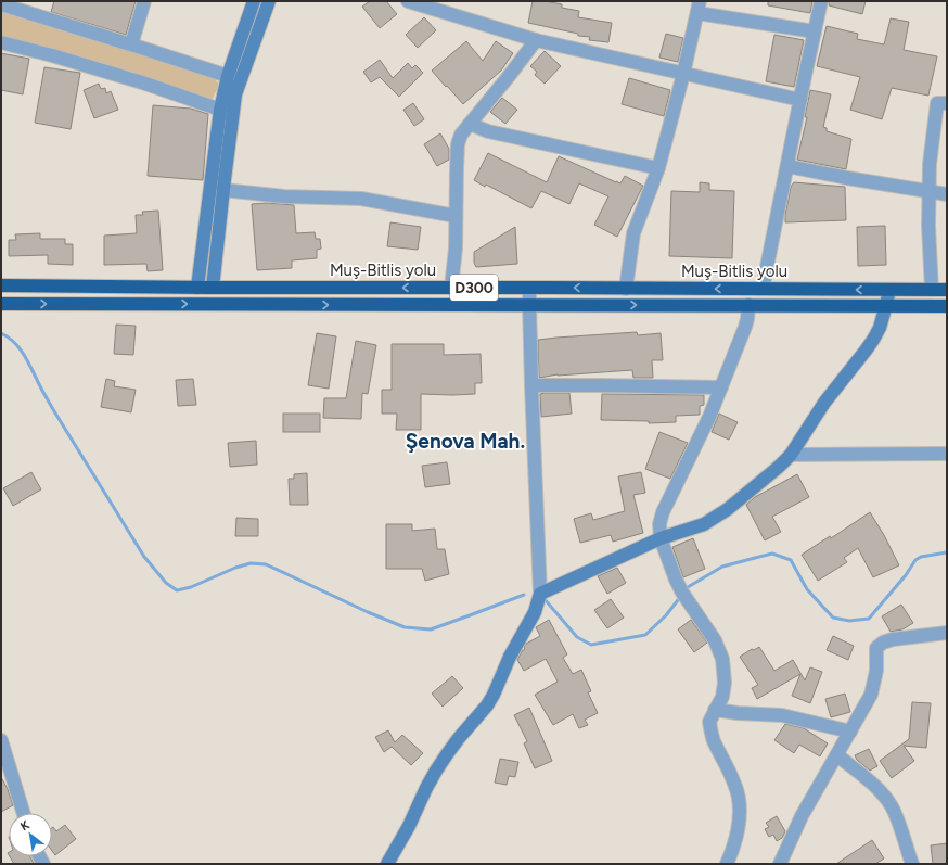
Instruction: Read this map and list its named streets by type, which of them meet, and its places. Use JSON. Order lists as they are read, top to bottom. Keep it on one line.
{"streets":{"highway":["Muş-Bitlis yolu","D300"]},"districts":["Şenova Mah."],"north":"top left"}
